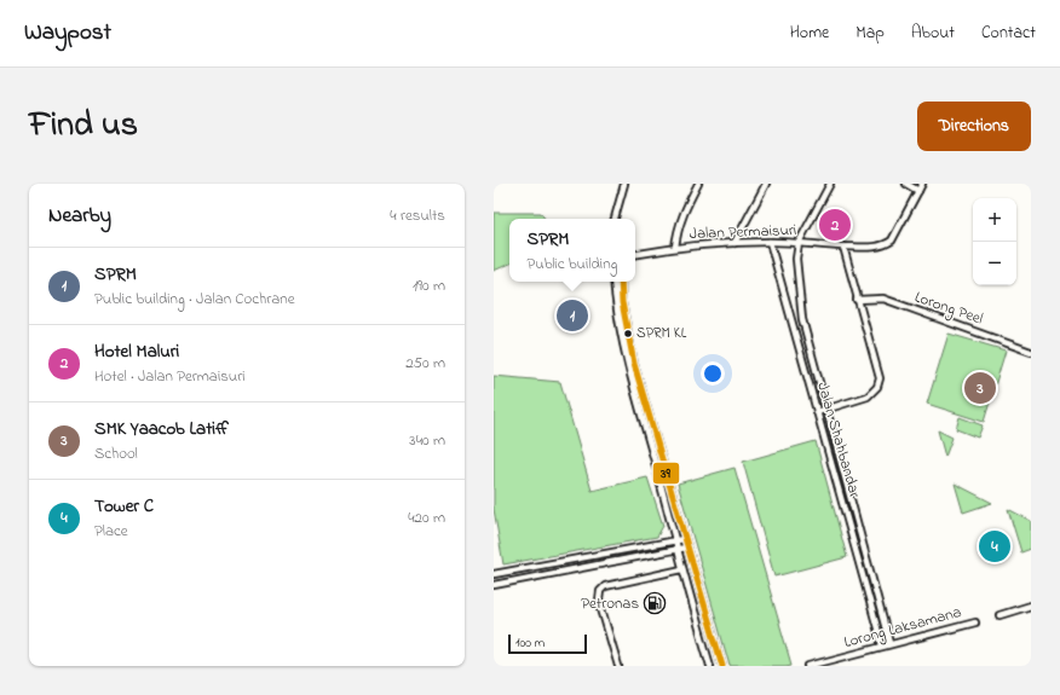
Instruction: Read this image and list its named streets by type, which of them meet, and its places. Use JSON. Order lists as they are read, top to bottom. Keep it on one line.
{"streets":{"street":["Jalan Permaisuri","Lorong Peel","Jalan Shahbandar","Lorong Laksamana"]},"crossings":[["Jalan Permaisuri","Jalan Shahbandar"],["Jalan Shahbandar","Lorong Laksamana"]],"places":{"other":["SPRM KL"],"fuel station":["Petronas"]},"lines":["transit line 39"],"scale_bar":"100 m","page":{"header":"Waypost","nav":["Home","Map","About","Contact"],"title":"Find us","buttons":"Directions","heading":["Nearby","4 results"],"map_buttons":["+","−"],"pins":["2","1","3","4"],"popup":["SPRM","Public building"],"list":[{"mark":"1","name":"SPRM","note":"Public building · Jalan Cochrane","value":"190 m"},{"mark":"2","name":"Hotel Maluri","note":"Hotel · Jalan Permaisuri","value":"250 m"},{"mark":"3","name":"SMK Yaacob Latiff","note":"School","value":"340 m"},{"mark":"4","name":"Tower C","note":"Place","value":"420 m"}],"scale":"100 m"}}
